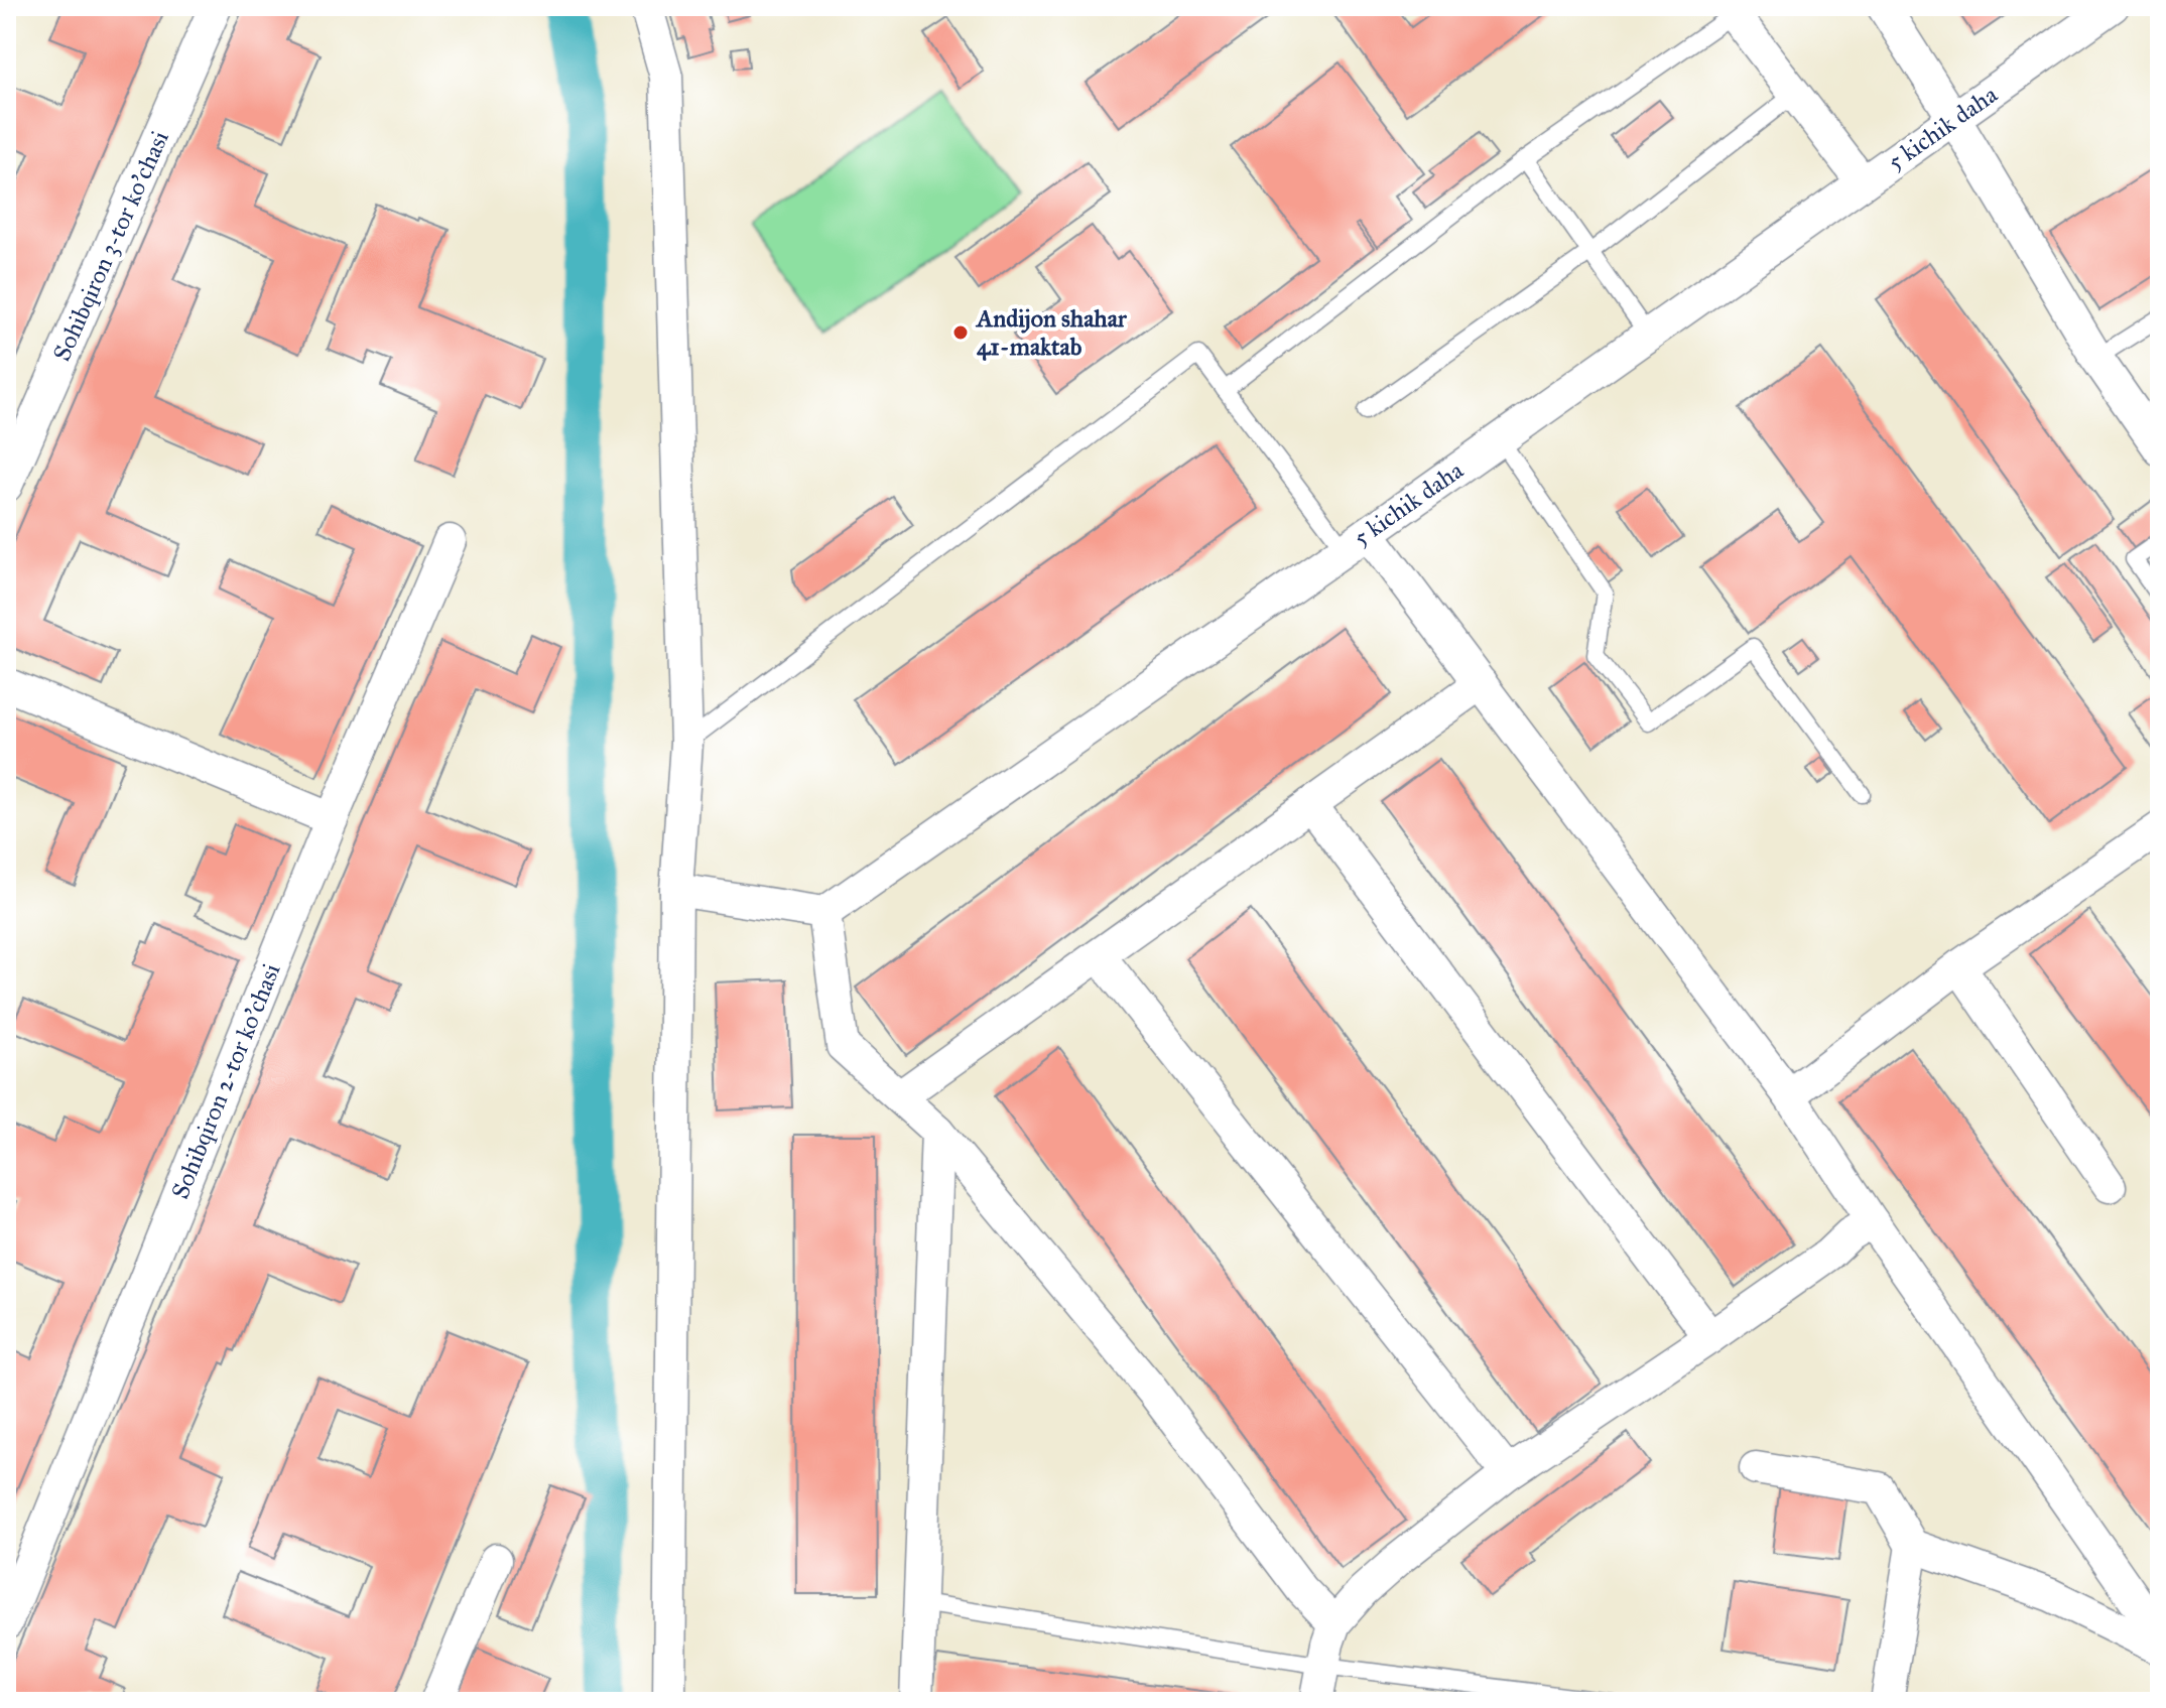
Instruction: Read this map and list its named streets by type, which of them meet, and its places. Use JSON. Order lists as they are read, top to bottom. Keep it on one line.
{"streets":{"street":["5 kichik daha","Sohibqiron 3-tor ko'chasi","Sohibqiron 2-tor ko'chasi"]},"places":["Andijon shahar 41-maktab"]}
